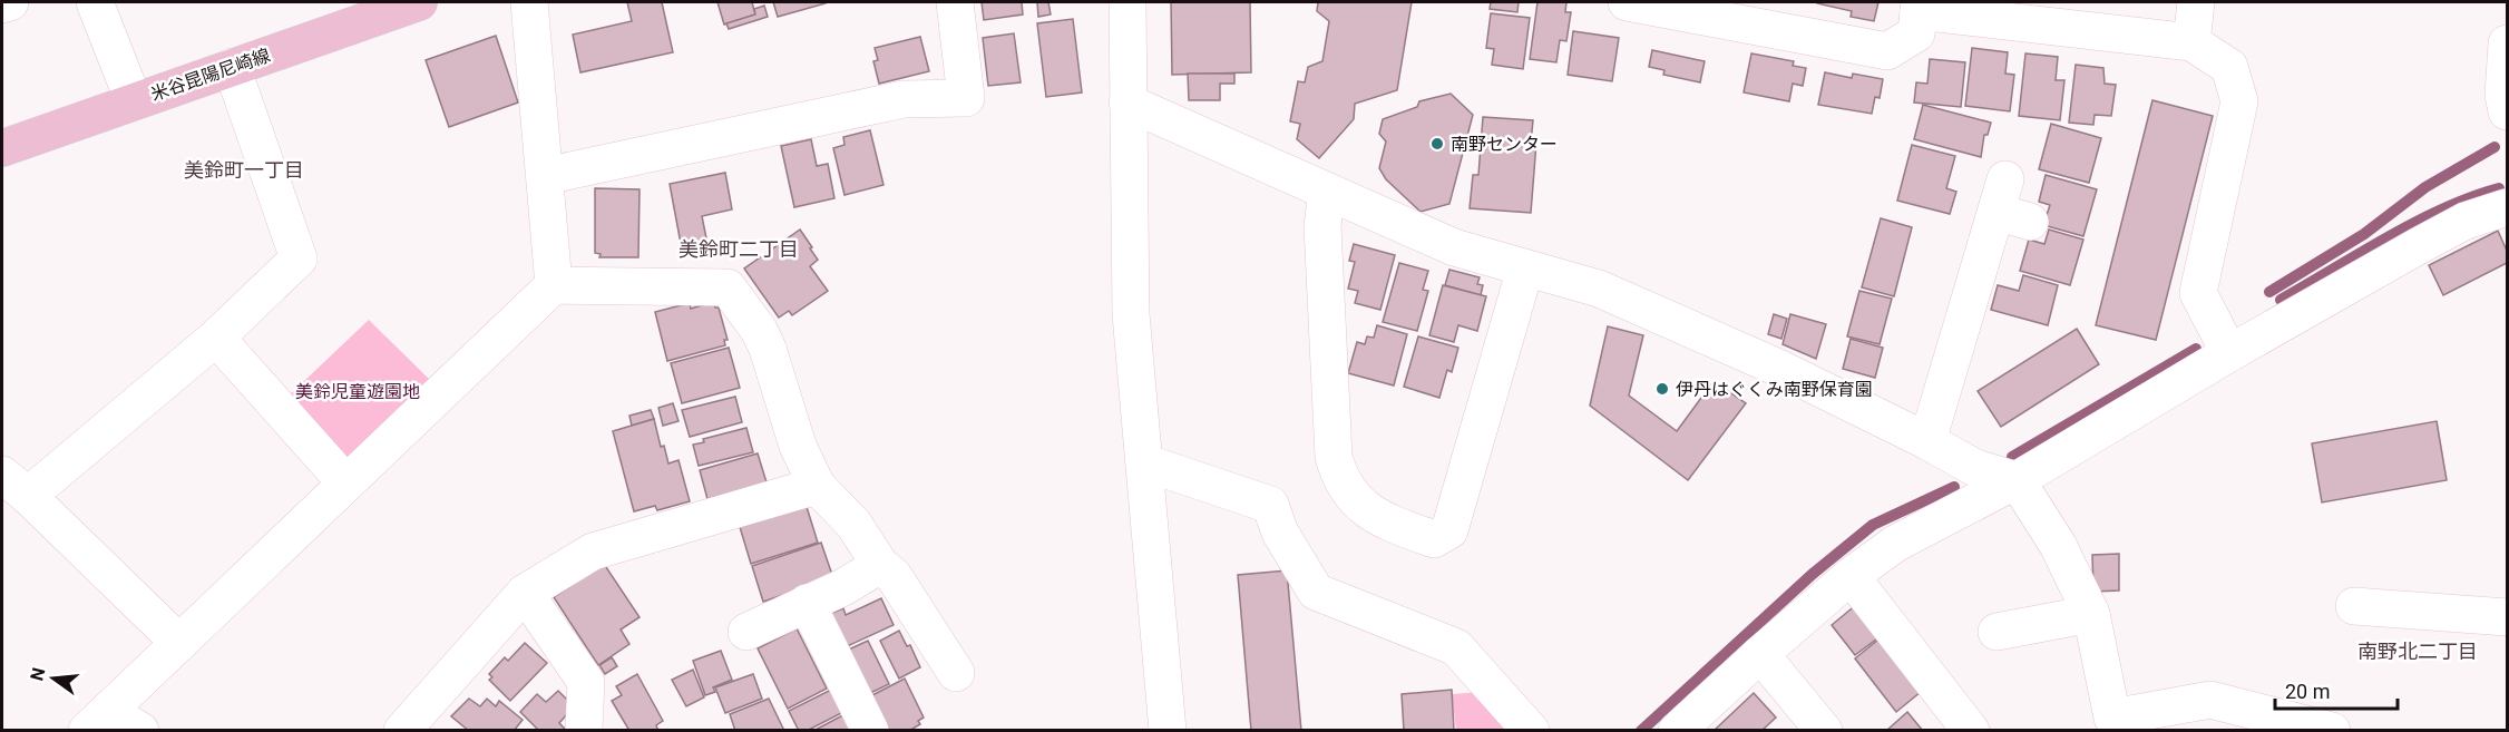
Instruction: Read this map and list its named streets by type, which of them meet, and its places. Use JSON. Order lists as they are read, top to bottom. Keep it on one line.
{"streets":{"main road":["米谷昆陽尼崎線"]},"districts":["美鈴町一丁目","美鈴町二丁目","南野北二丁目"],"parks":["美鈴児童遊園地"],"places":["南野センター","伊丹はぐくみ南野保育園"],"scale_bar":"20 m","north":"left"}
